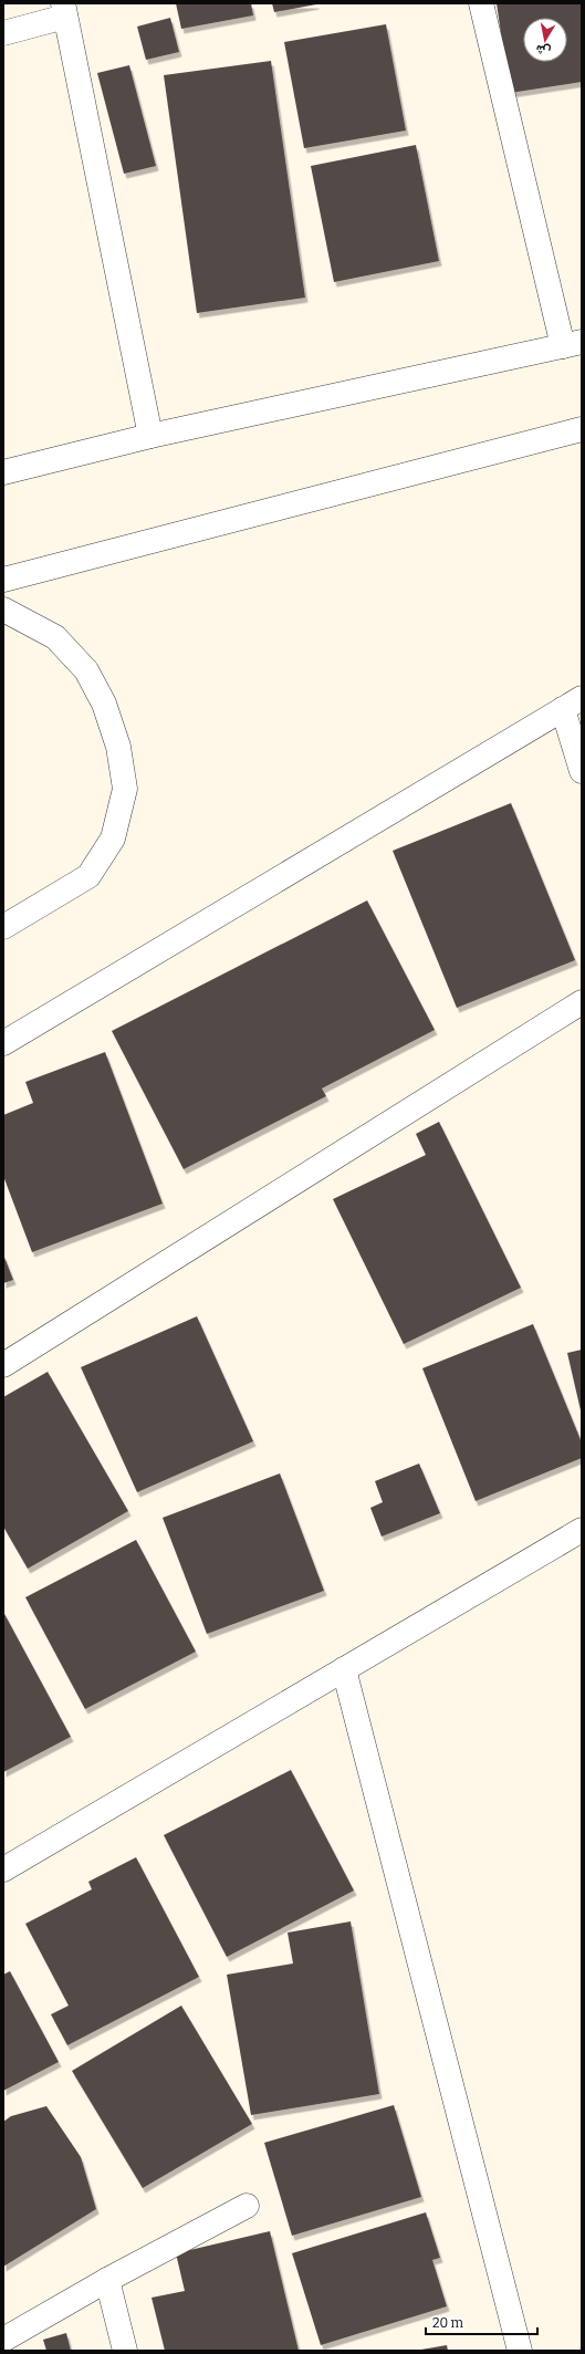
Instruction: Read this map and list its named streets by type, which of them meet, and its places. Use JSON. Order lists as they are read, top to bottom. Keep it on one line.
{"scale_bar":"20 m","north":"bottom"}
